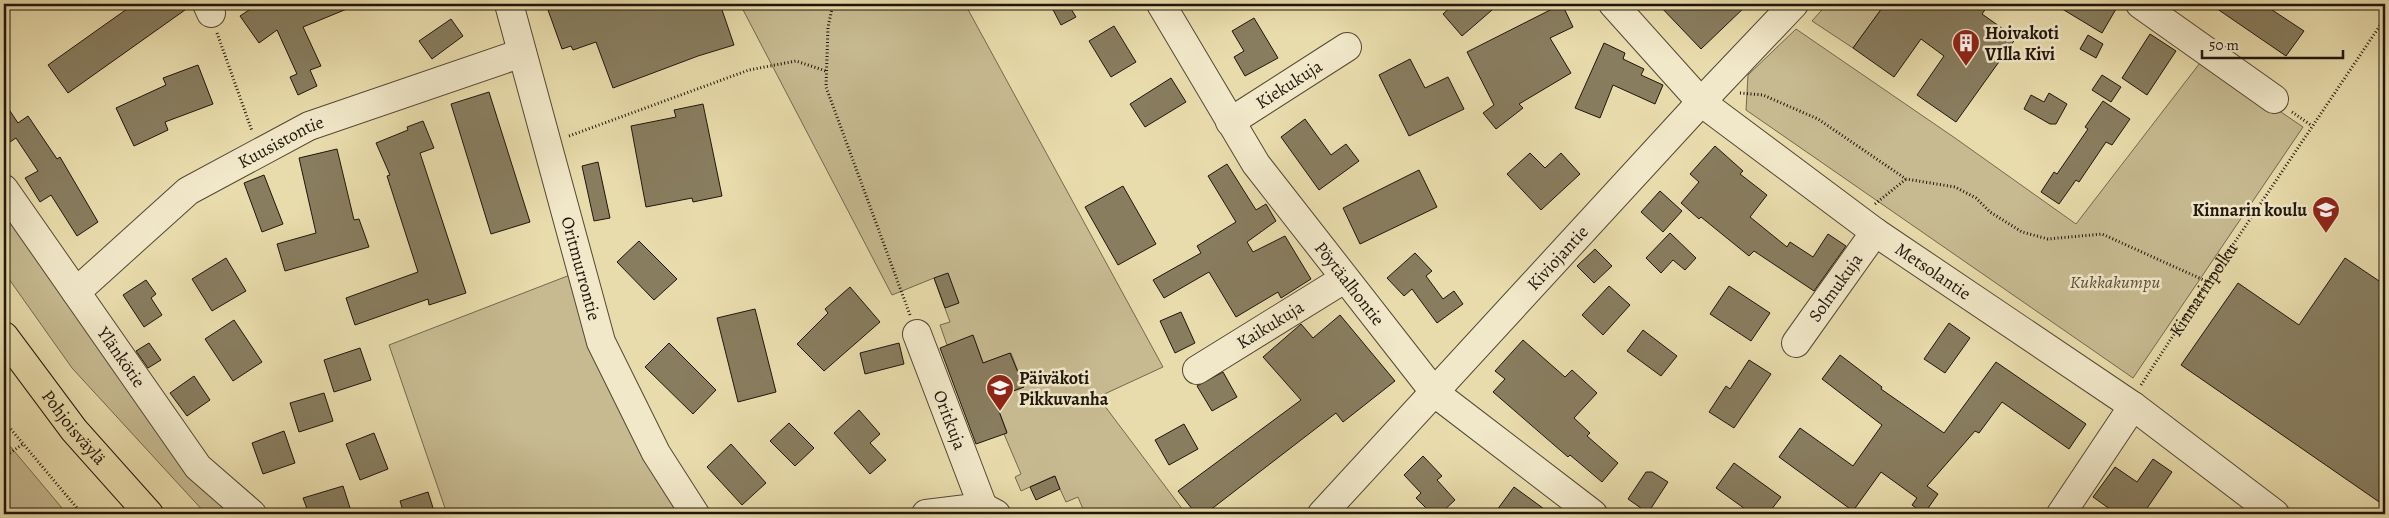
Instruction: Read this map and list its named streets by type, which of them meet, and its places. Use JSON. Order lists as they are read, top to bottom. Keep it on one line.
{"streets":{"main road":["Pohjoisväylä"],"street":["Kiekukuja","Kuusistontie","Kiviojantie","Oritmurrontie","Metsolantie","Pöytäalhontie","Solmukuja","Kaikukuja","Ylänkötie","Oritkuja"],"path":["Kinnarinpolku"]},"crossings":[["Kiekukuja","Pöytäalhontie"],["Kuusistontie","Oritmurrontie"],["Kuusistontie","Ylänkötie"],["Kiviojantie","Metsolantie"],["Kiviojantie","Pöytäalhontie"],["Metsolantie","Solmukuja"],["Metsolantie","Kinnarinpolku"],["Pöytäalhontie","Kaikukuja"]],"parks":["Kukkakumpu"],"places":{"building":["Hoivakoti VIlla Kivi"],"school or university":["Kinnarin koulu","Päiväkoti Pikkuvanha"]},"scale_bar":"50 m"}
